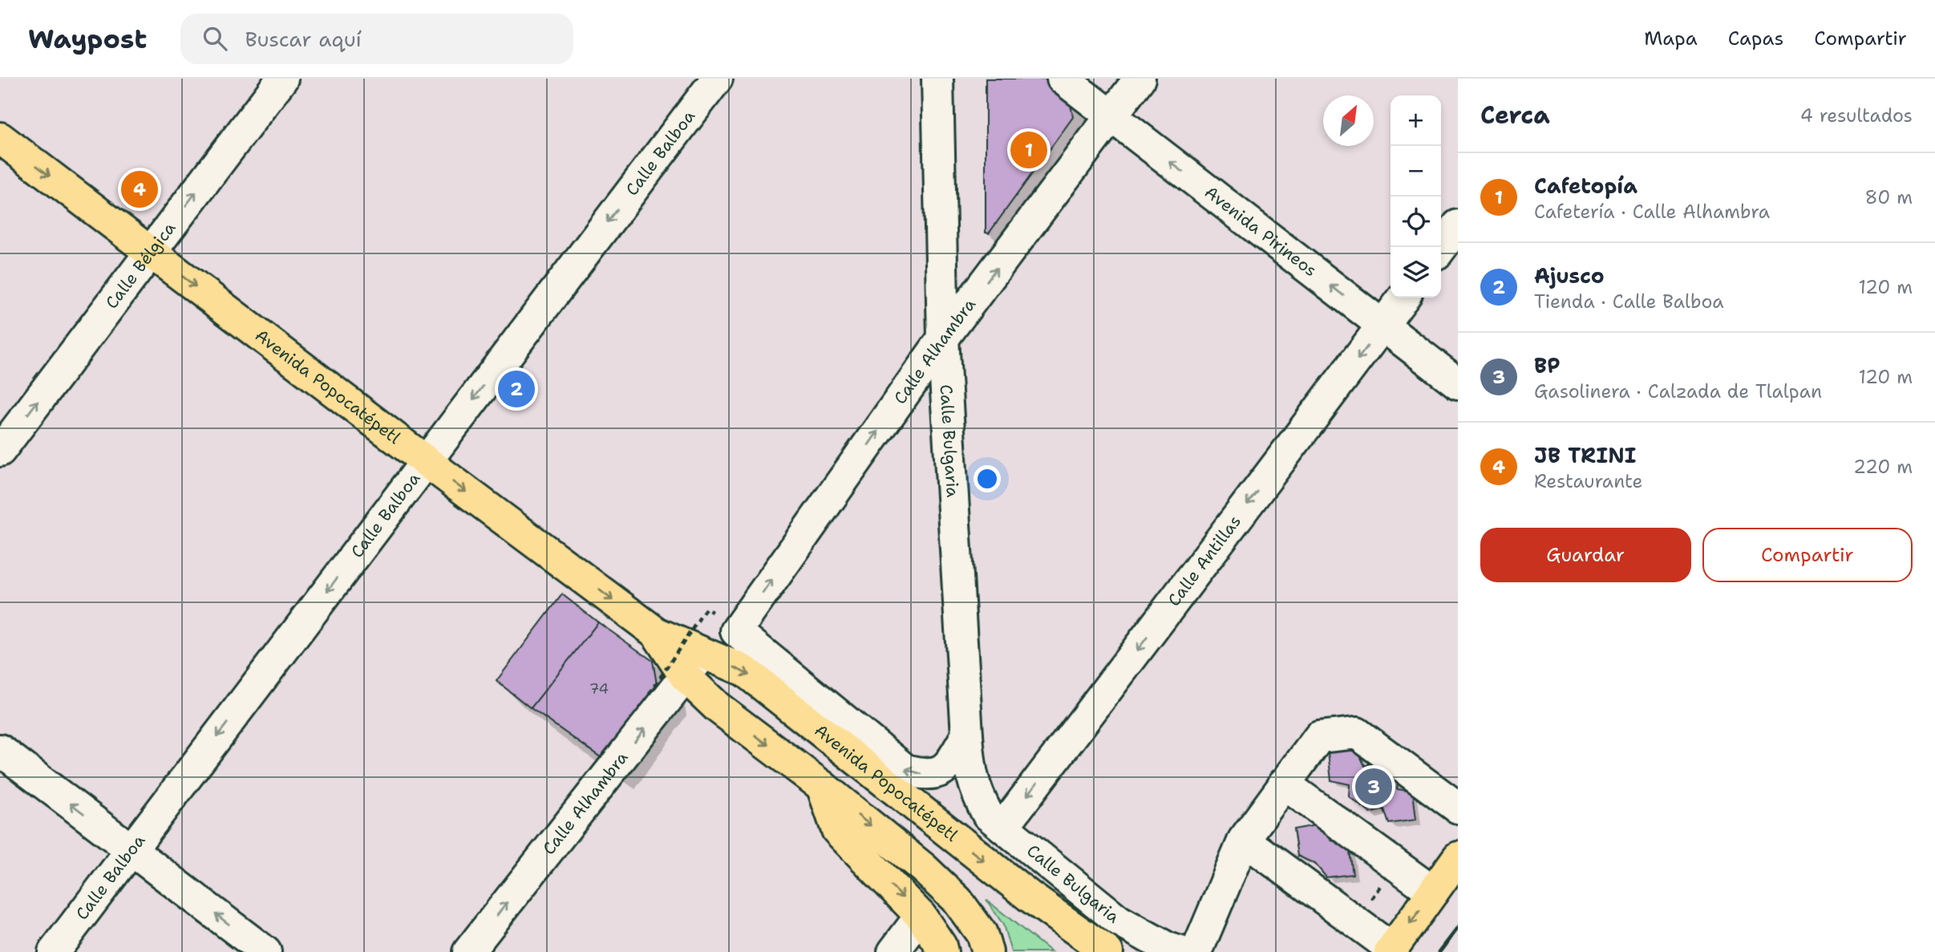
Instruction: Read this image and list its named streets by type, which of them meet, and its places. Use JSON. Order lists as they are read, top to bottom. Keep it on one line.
{"streets":{"main road":["Avenida Popocatépetl"],"street":["Calle Balboa","Avenida Pirineos","Calle Bélgica","Calle Alhambra","Calle Bulgaria","Calle Antillas"]},"crossings":[["Calle Balboa","Avenida Popocatépetl"],["Avenida Pirineos","Calle Alhambra"],["Avenida Pirineos","Calle Antillas"],["Calle Bélgica","Avenida Popocatépetl"],["Calle Alhambra","Avenida Popocatépetl"],["Calle Alhambra","Calle Bulgaria"],["Calle Bulgaria","Calle Antillas"]],"one_way":["Calle Balboa","Avenida Pirineos","Calle Bélgica","Avenida Popocatépetl"],"house_numbers":["74"],"north":"top right","page":{"header":"Waypost","search":"Buscar aquí","nav":["Mapa","Capas","Compartir"],"heading":["Cerca","4 resultados"],"map_buttons":["+","−"],"pins":["1","4","2","3"],"list":[{"mark":"1","name":"Cafetopía","note":"Cafetería · Calle Alhambra","value":"80 m"},{"mark":"2","name":"Ajusco","note":"Tienda · Calle Balboa","value":"120 m"},{"mark":"3","name":"BP","note":"Gasolinera · Calzada de Tlalpan","value":"120 m"},{"mark":"4","name":"JB TRINI","note":"Restaurante","value":"220 m"}],"buttons":["Guardar","Compartir"]}}
